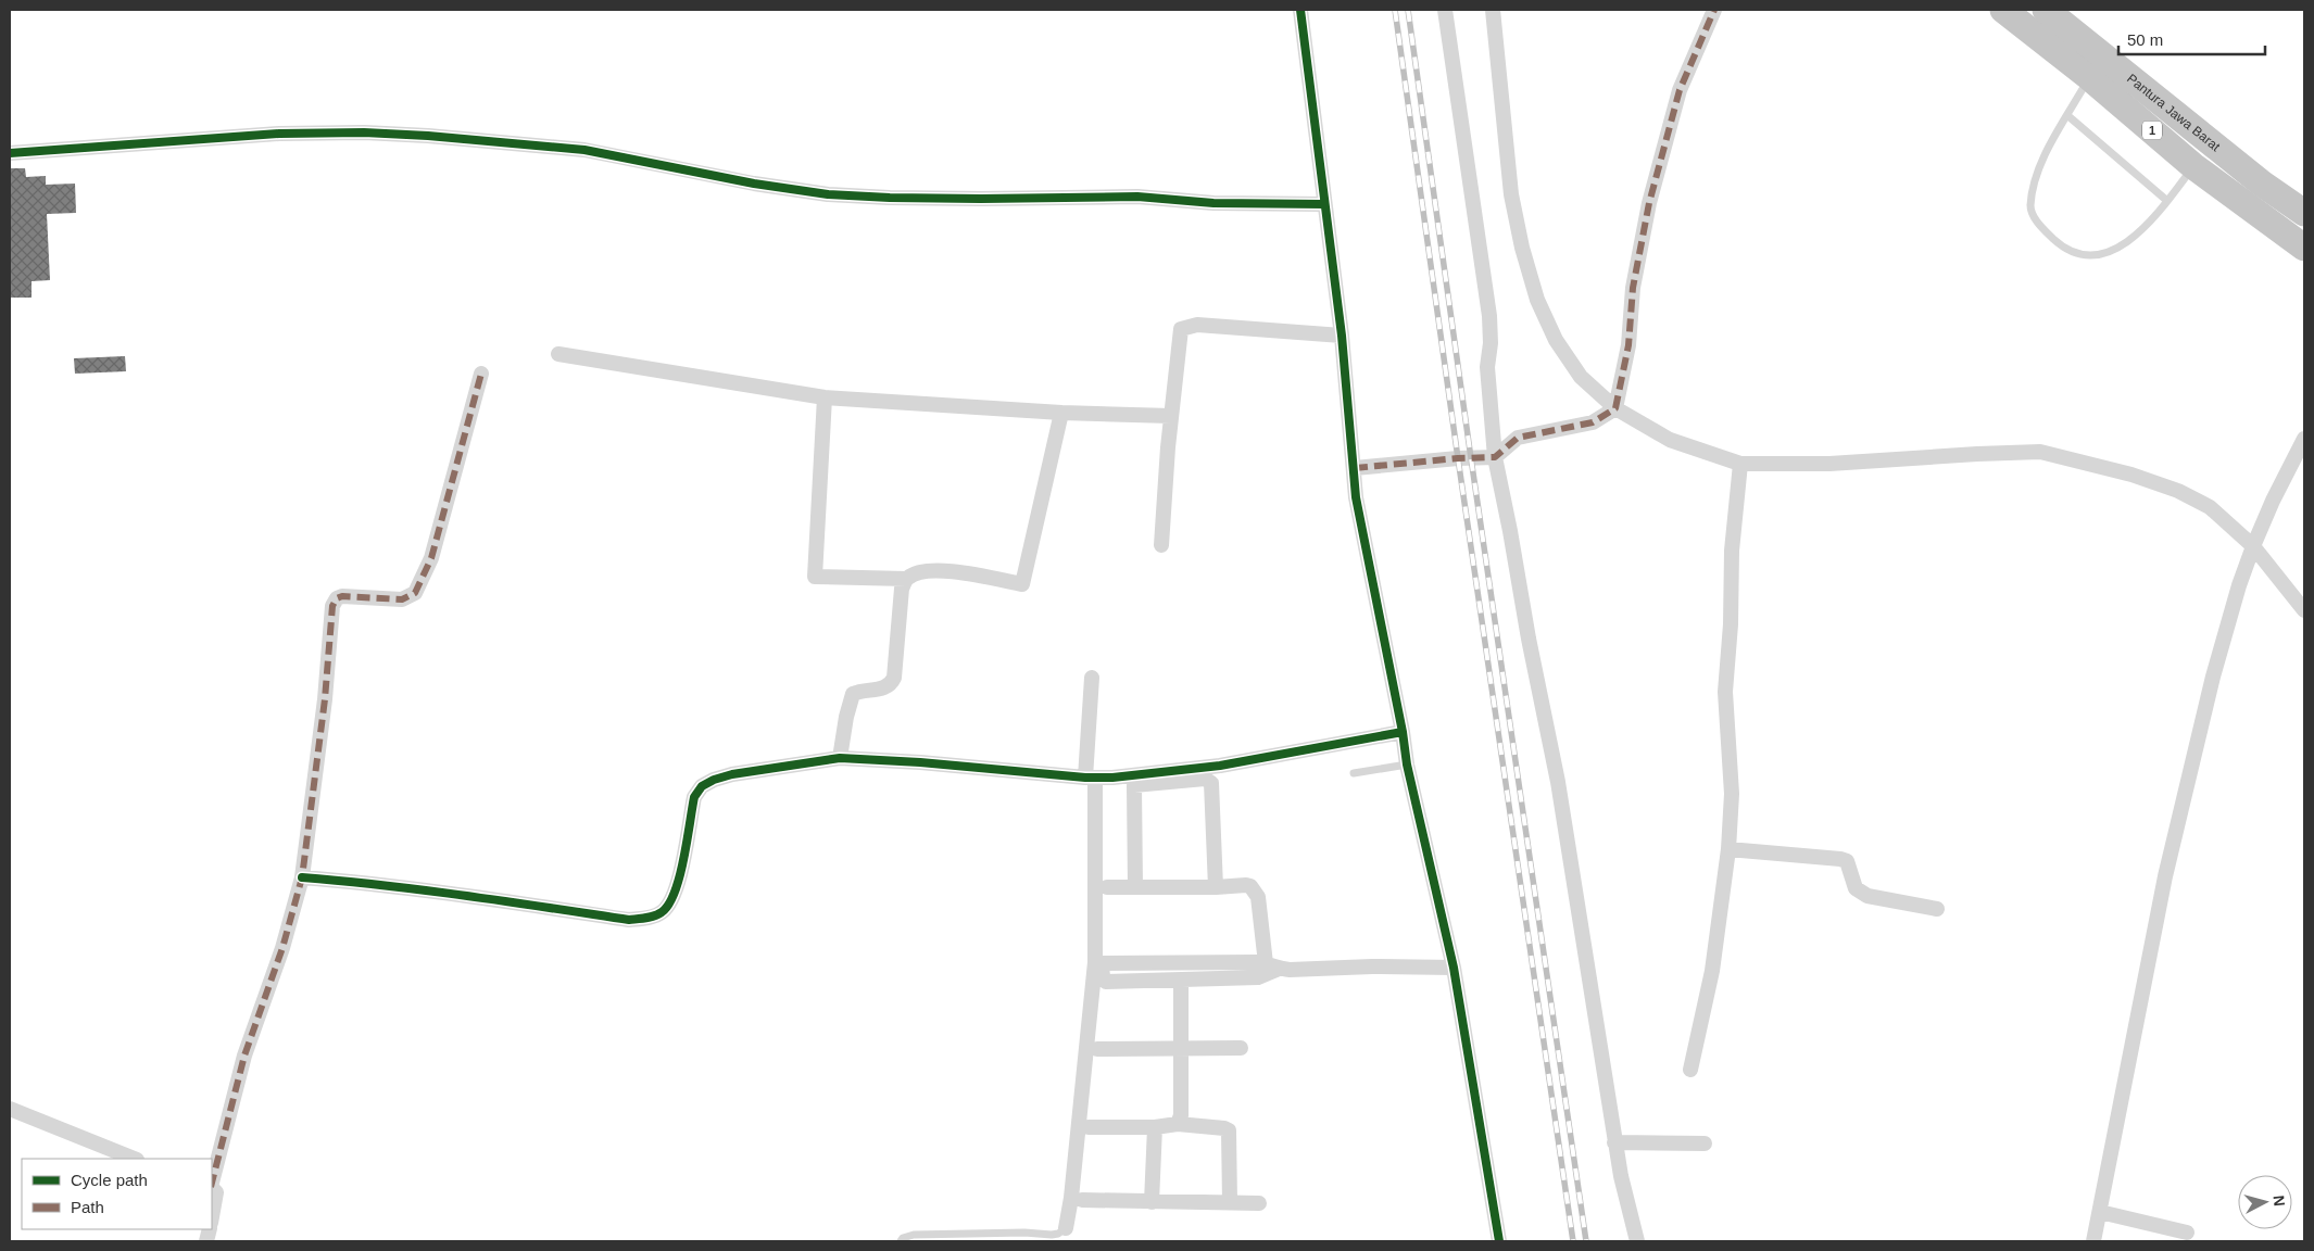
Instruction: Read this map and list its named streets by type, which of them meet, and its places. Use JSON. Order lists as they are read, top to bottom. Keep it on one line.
{"streets":{"highway":["Pantura Jawa Barat","1"]},"legend":["Cycle path","Path"],"scale_bar":"50 m","north":"right"}
